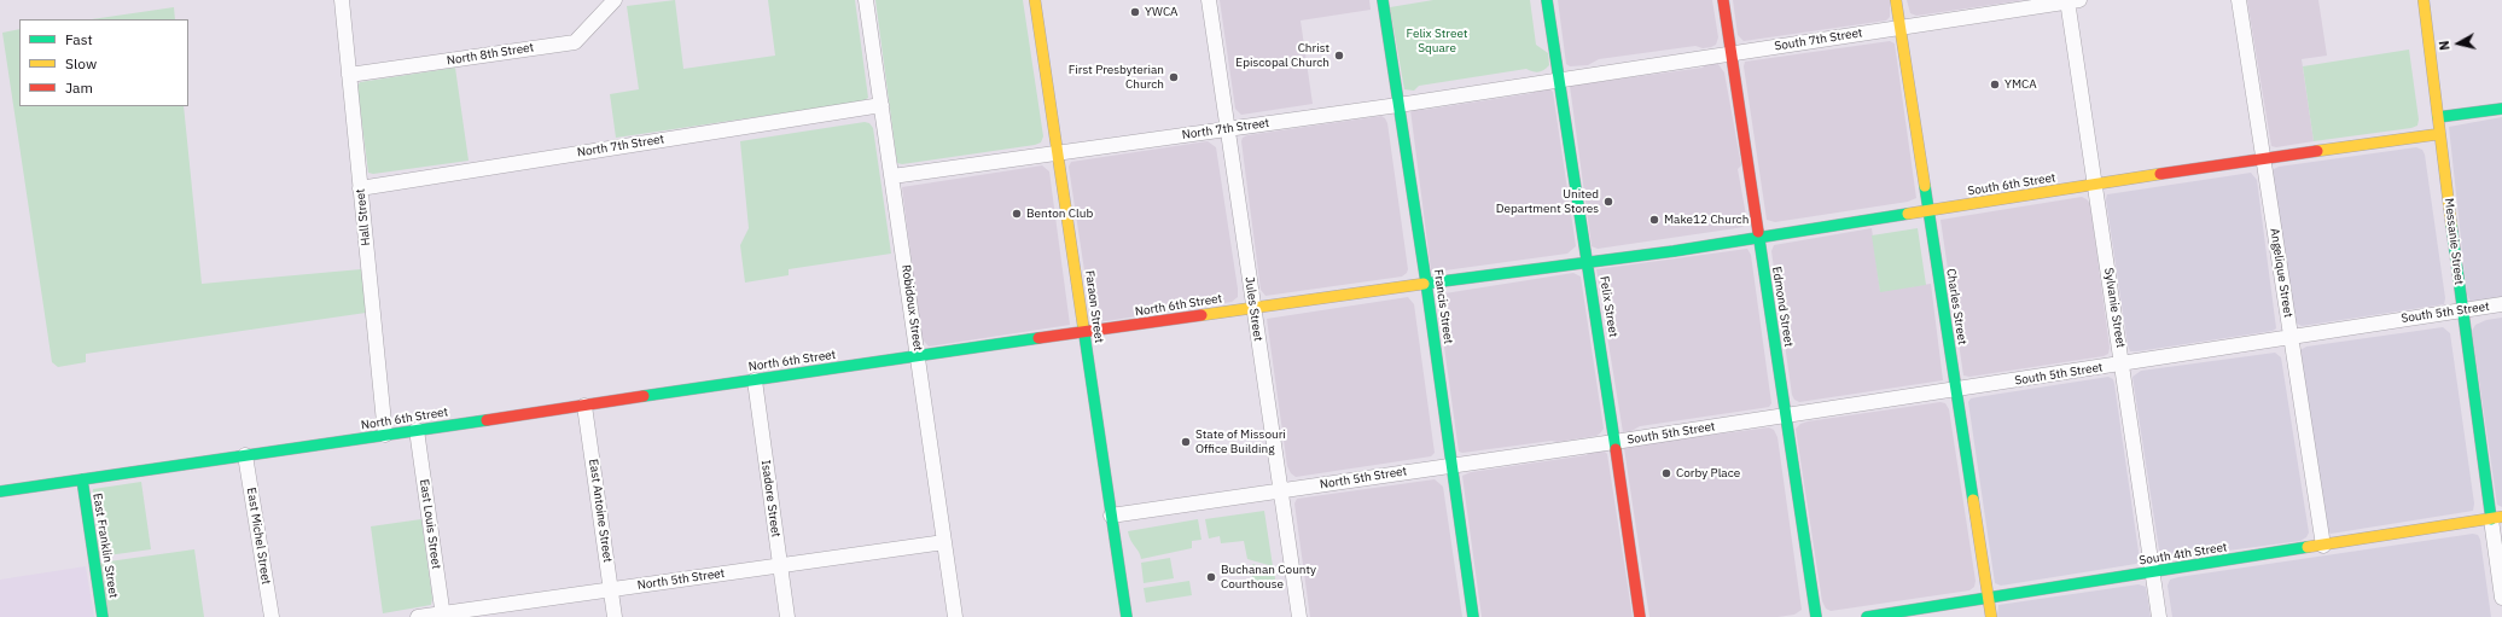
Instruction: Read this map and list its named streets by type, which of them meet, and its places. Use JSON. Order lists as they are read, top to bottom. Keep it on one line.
{"streets":{"main road":["South 6th Street","Messanie Street","North 6th Street","Faraon Street","Francis Street","Felix Street","Edmond Street","Charles Street","East Franklin Street","South 4th Street"],"street":["South 7th Street","North 8th Street","North 7th Street","Hall Street","Angelique Street","Robidoux Street","Sylvanie Street","Jules Street","South 5th Street","North 5th Street","Isadore Street","East Antoine Street","East Louis Street","East Michel Street"]},"crossings":[["South 7th Street","North 7th Street"],["South 7th Street","Felix Street"],["South 7th Street","Edmond Street"],["South 7th Street","Charles Street"],["South 7th Street","Sylvanie Street"],["North 8th Street","Hall Street"],["North 7th Street","Hall Street"],["North 7th Street","Faraon Street"],["North 7th Street","Francis Street"],["North 7th Street","Felix Street"],["North 7th Street","Robidoux Street"],["North 7th Street","Jules Street"],["South 6th Street","Messanie Street"],["South 6th Street","Angelique Street"],["South 6th Street","North 6th Street"],["South 6th Street","Felix Street"],["South 6th Street","Edmond Street"],["South 6th Street","Charles Street"],["South 6th Street","Sylvanie Street"],["Hall Street","North 6th Street"],["Messanie Street","South 5th Street"],["Messanie Street","South 4th Street"],["Angelique Street","South 5th Street"],["Angelique Street","South 4th Street"],["North 6th Street","Faraon Street"],["North 6th Street","Francis Street"],["North 6th Street","Felix Street"],["North 6th Street","Robidoux Street"],["North 6th Street","Jules Street"],["North 6th Street","Isadore Street"],["North 6th Street","East Antoine Street"],["North 6th Street","East Louis Street"],["North 6th Street","East Michel Street"],["North 6th Street","East Franklin Street"],["Faraon Street","North 5th Street"],["Francis Street","North 5th Street"],["Felix Street","South 5th Street"],["Felix Street","North 5th Street"],["Edmond Street","South 5th Street"],["Charles Street","South 5th Street"],["Charles Street","South 4th Street"],["Robidoux Street","North 5th Street"],["Sylvanie Street","South 5th Street"],["Sylvanie Street","South 4th Street"],["Jules Street","North 5th Street"],["South 5th Street","North 5th Street"],["North 5th Street","Isadore Street"],["North 5th Street","East Antoine Street"],["North 5th Street","East Louis Street"]],"parks":["Felix Street Square"],"places":["YWCA","Christ Episcopal Church","First Presbyterian Church","YMCA","United Department Stores","Benton Club","Make12 Church","State of Missouri Office Building","Corby Place","Buchanan County Courthouse"],"legend":["Fast","Slow","Jam"],"north":"left"}
